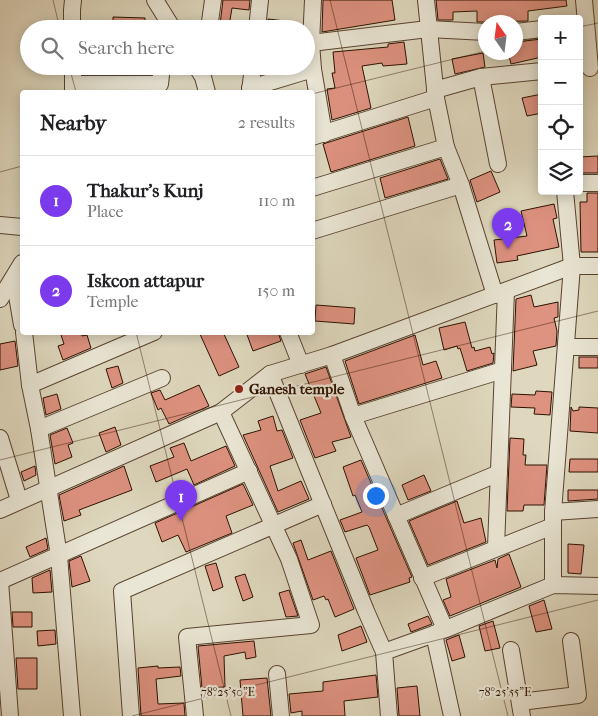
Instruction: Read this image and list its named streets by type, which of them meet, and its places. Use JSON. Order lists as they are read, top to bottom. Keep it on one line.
{"places":["Ganesh temple"],"north":"top","page":{"map_buttons":["+","−"],"search":"Search here","heading":["Nearby","2 results"],"list":[{"mark":"1","name":"Thakur's Kunj","note":"Place","value":"110 m"},{"mark":"2","name":"Iskcon attapur","note":"Temple","value":"150 m"}],"pins":["2","1"]},"coordinates":["78°25'50\"E","78°25'55\"E"]}
